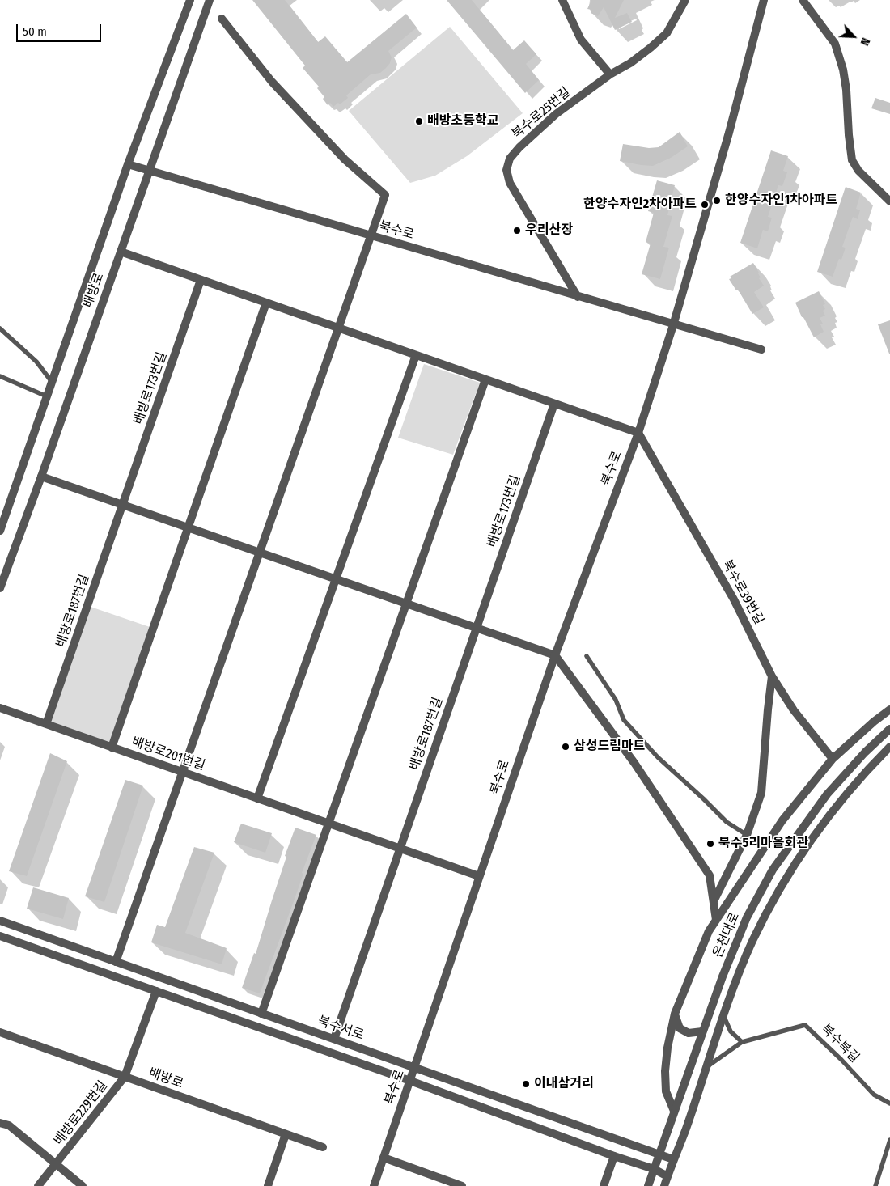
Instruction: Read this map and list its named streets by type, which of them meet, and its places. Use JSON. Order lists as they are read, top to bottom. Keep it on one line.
{"streets":{"street":["북수로25번길","북수로","배방로","배방로173번길","북수로39번길","배방로187번길","배방로201번길","온천대로","북수서로","배방로229번길"],"lane":["북수북길"]},"crossings":[["북수로25번길","북수로"],["북수로","배방로"],["북수로","북수로39번길"],["북수로","배방로201번길"],["북수로","북수서로"],["배방로","배방로229번길"],["배방로173번길","배방로187번길"],["배방로187번길","배방로201번길"],["온천대로","북수서로"],["북수서로","배방로229번길"]],"places":["배방초등학교","한양수자인1차아파트","한양수자인2차아파트","우리산장","삼성드림마트","북수5리마을회관","이내삼거리"],"scale_bar":"50 m","north":"bottom right"}
